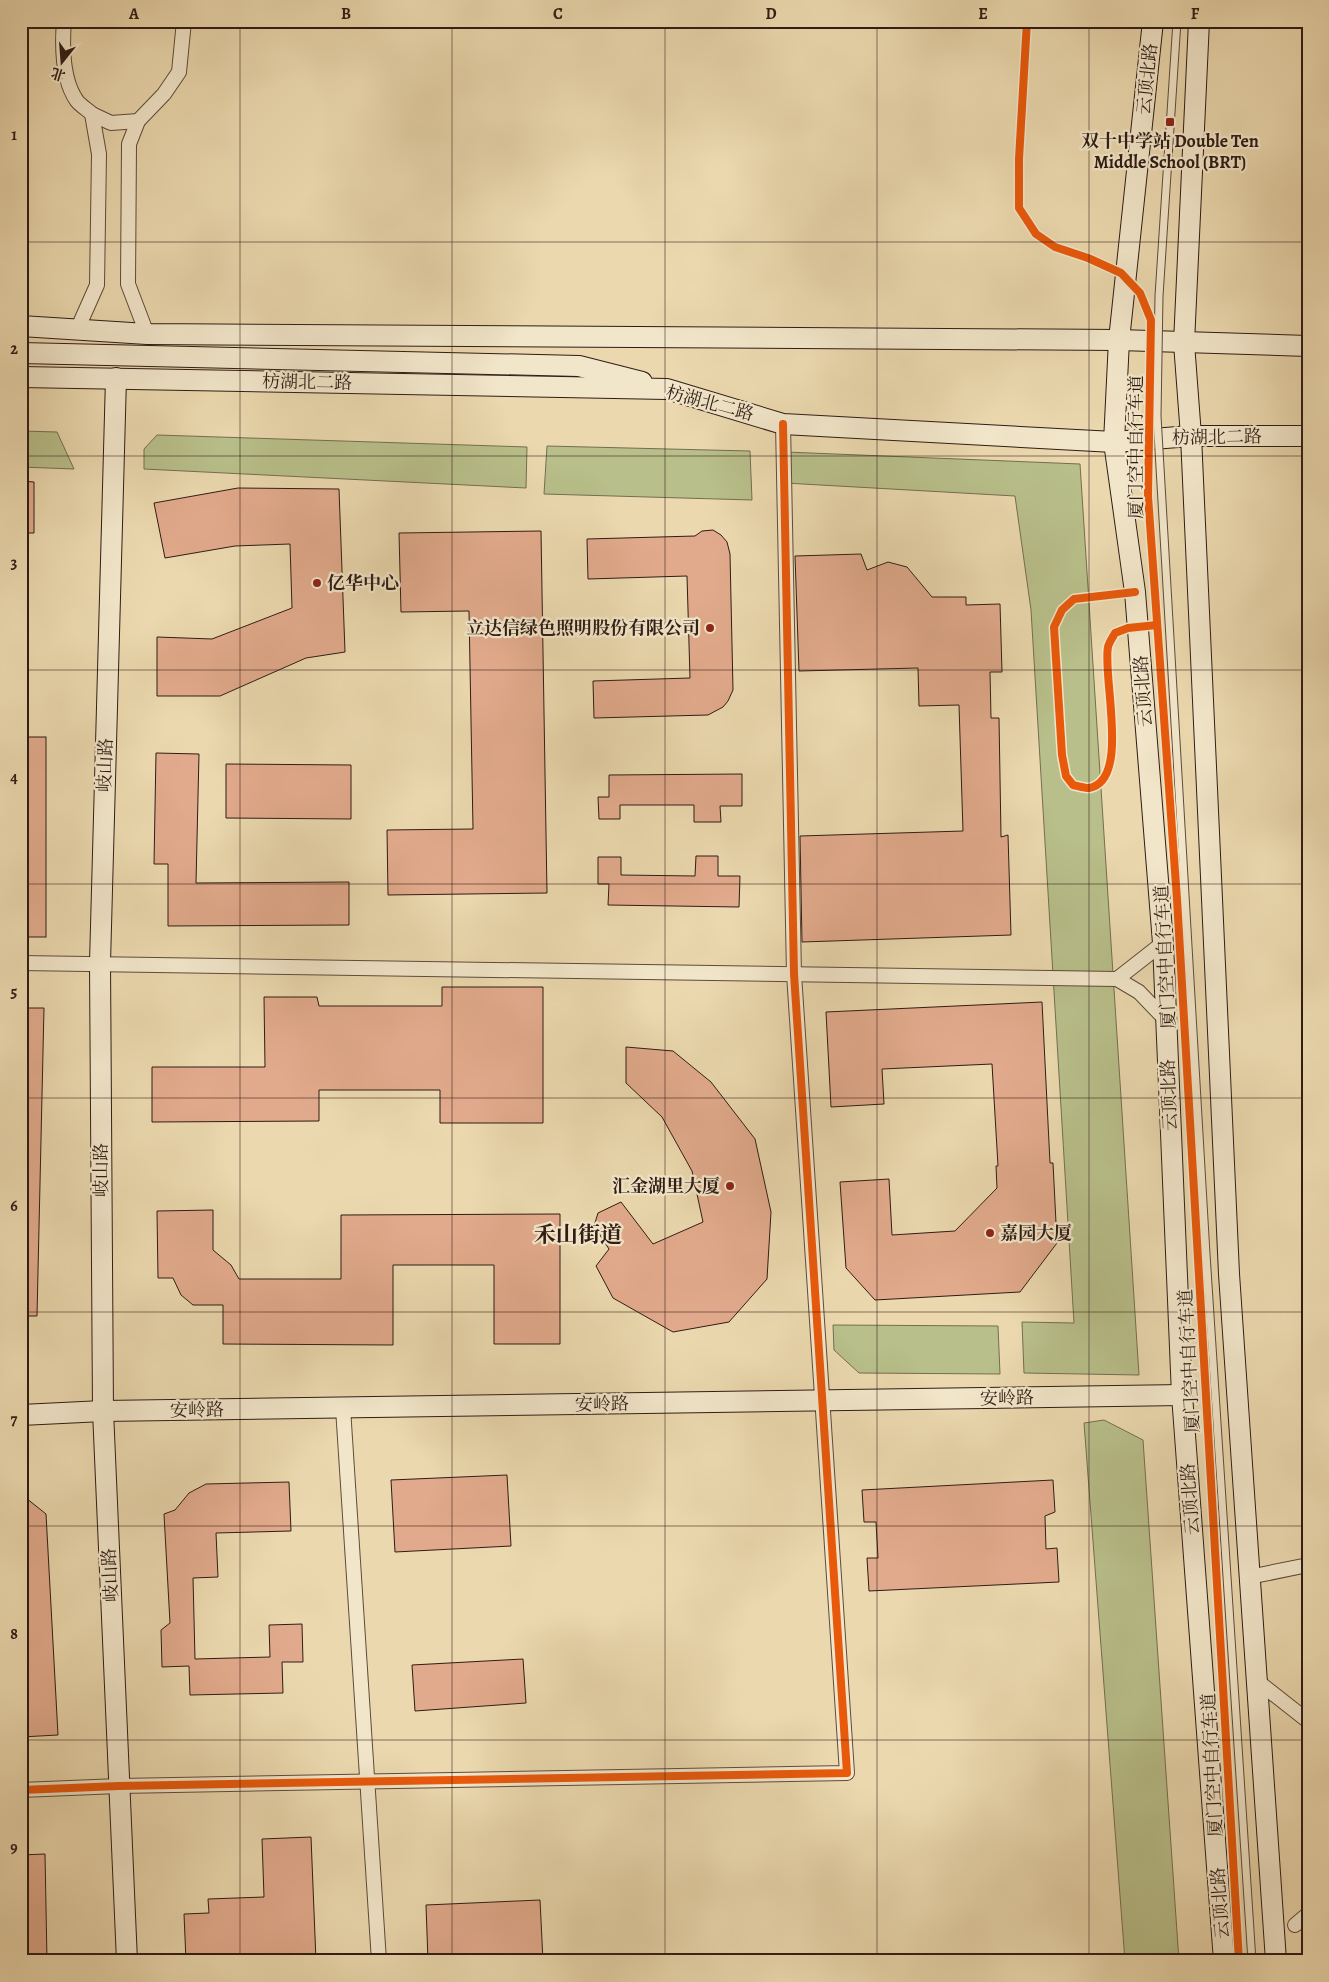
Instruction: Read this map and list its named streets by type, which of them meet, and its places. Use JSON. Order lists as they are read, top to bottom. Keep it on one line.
{"streets":{"main road":["云顶北路","枋湖北二路","岐山路","安岭路"],"cycle path":["厦门空中自行车道"]},"crossings":[["云顶北路","枋湖北二路"],["云顶北路","安岭路"],["枋湖北二路","岐山路"],["岐山路","安岭路"]],"districts":["禾山街道"],"places":{"transit":["双十中学站 Double Ten Middle School (BRT)"],"other":["亿华中心","立达信绿色照明股份有限公司","汇金湖里大厦","嘉园大厦"]},"north":"bottom","grid":{"columns":["A","B","C","D","E","F"],"rows":["1","2","3","4","5","6","7","8","9"]}}
